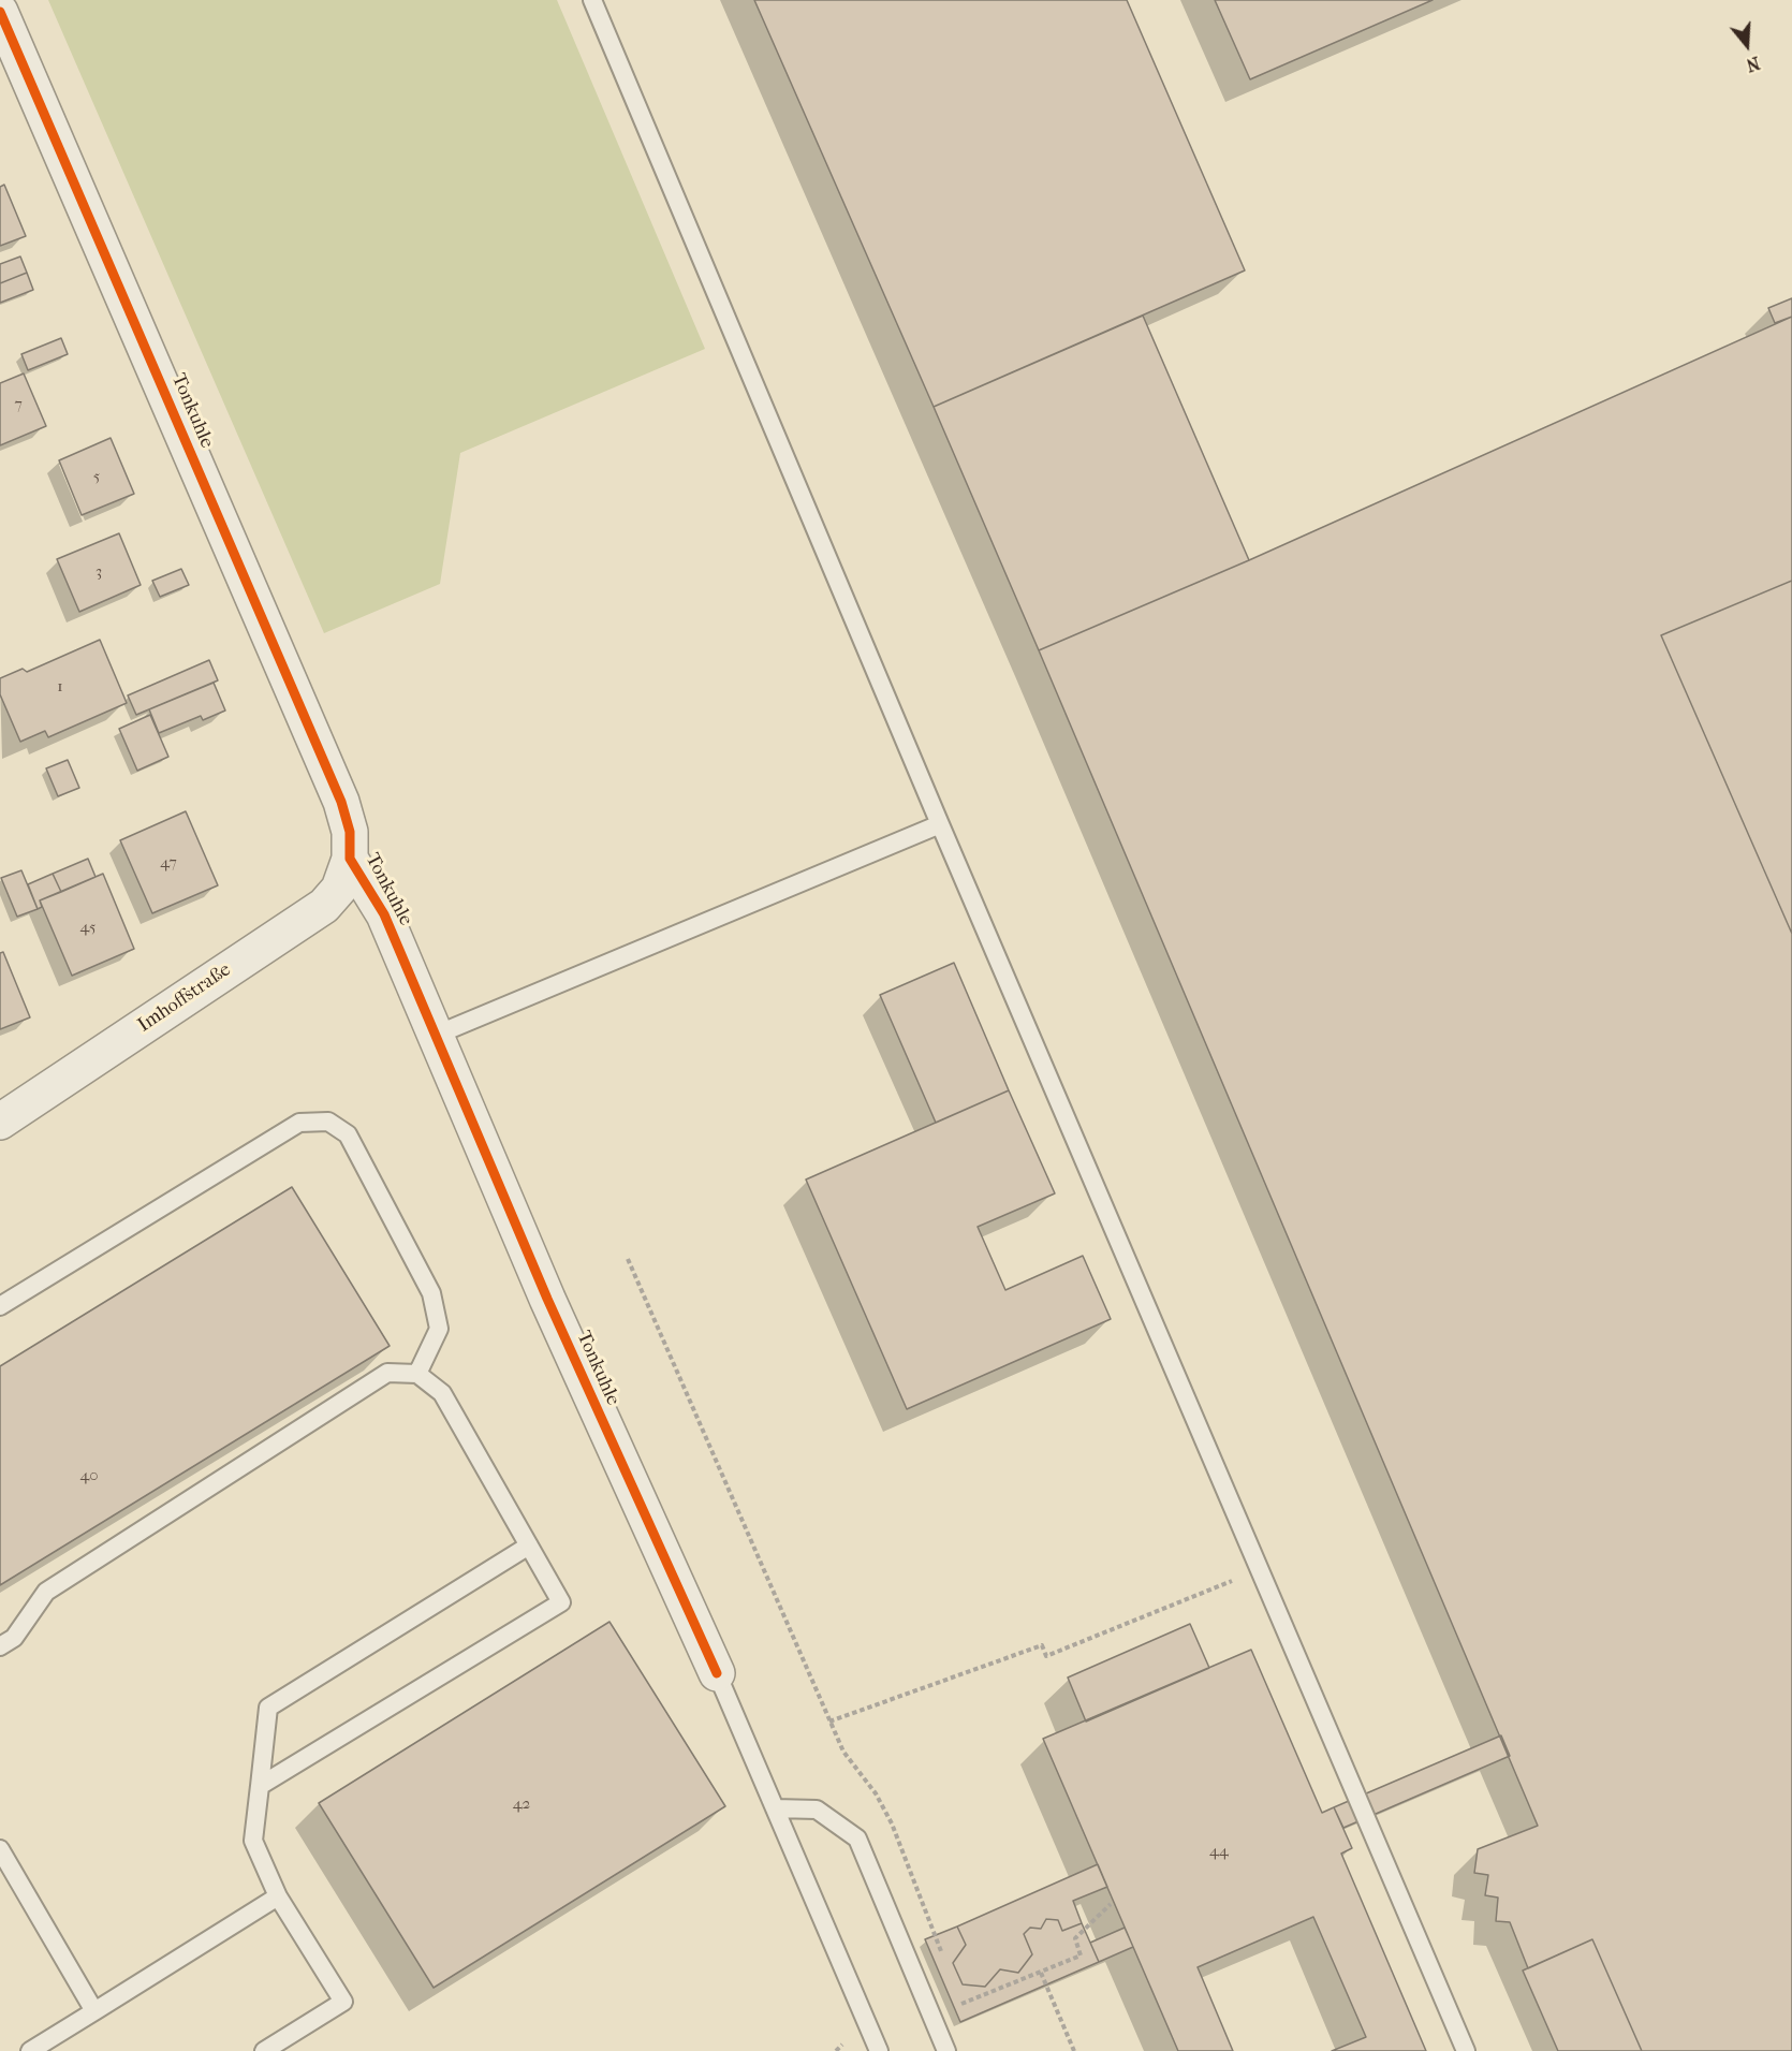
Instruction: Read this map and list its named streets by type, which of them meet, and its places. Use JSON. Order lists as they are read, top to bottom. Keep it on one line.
{"streets":{"street":["Tonkuhle","Imhoffstraße"]},"crossings":[["Tonkuhle","Imhoffstraße"]],"house_numbers":["7","5","3","1","47","45","40","42","44"],"north":"bottom"}
